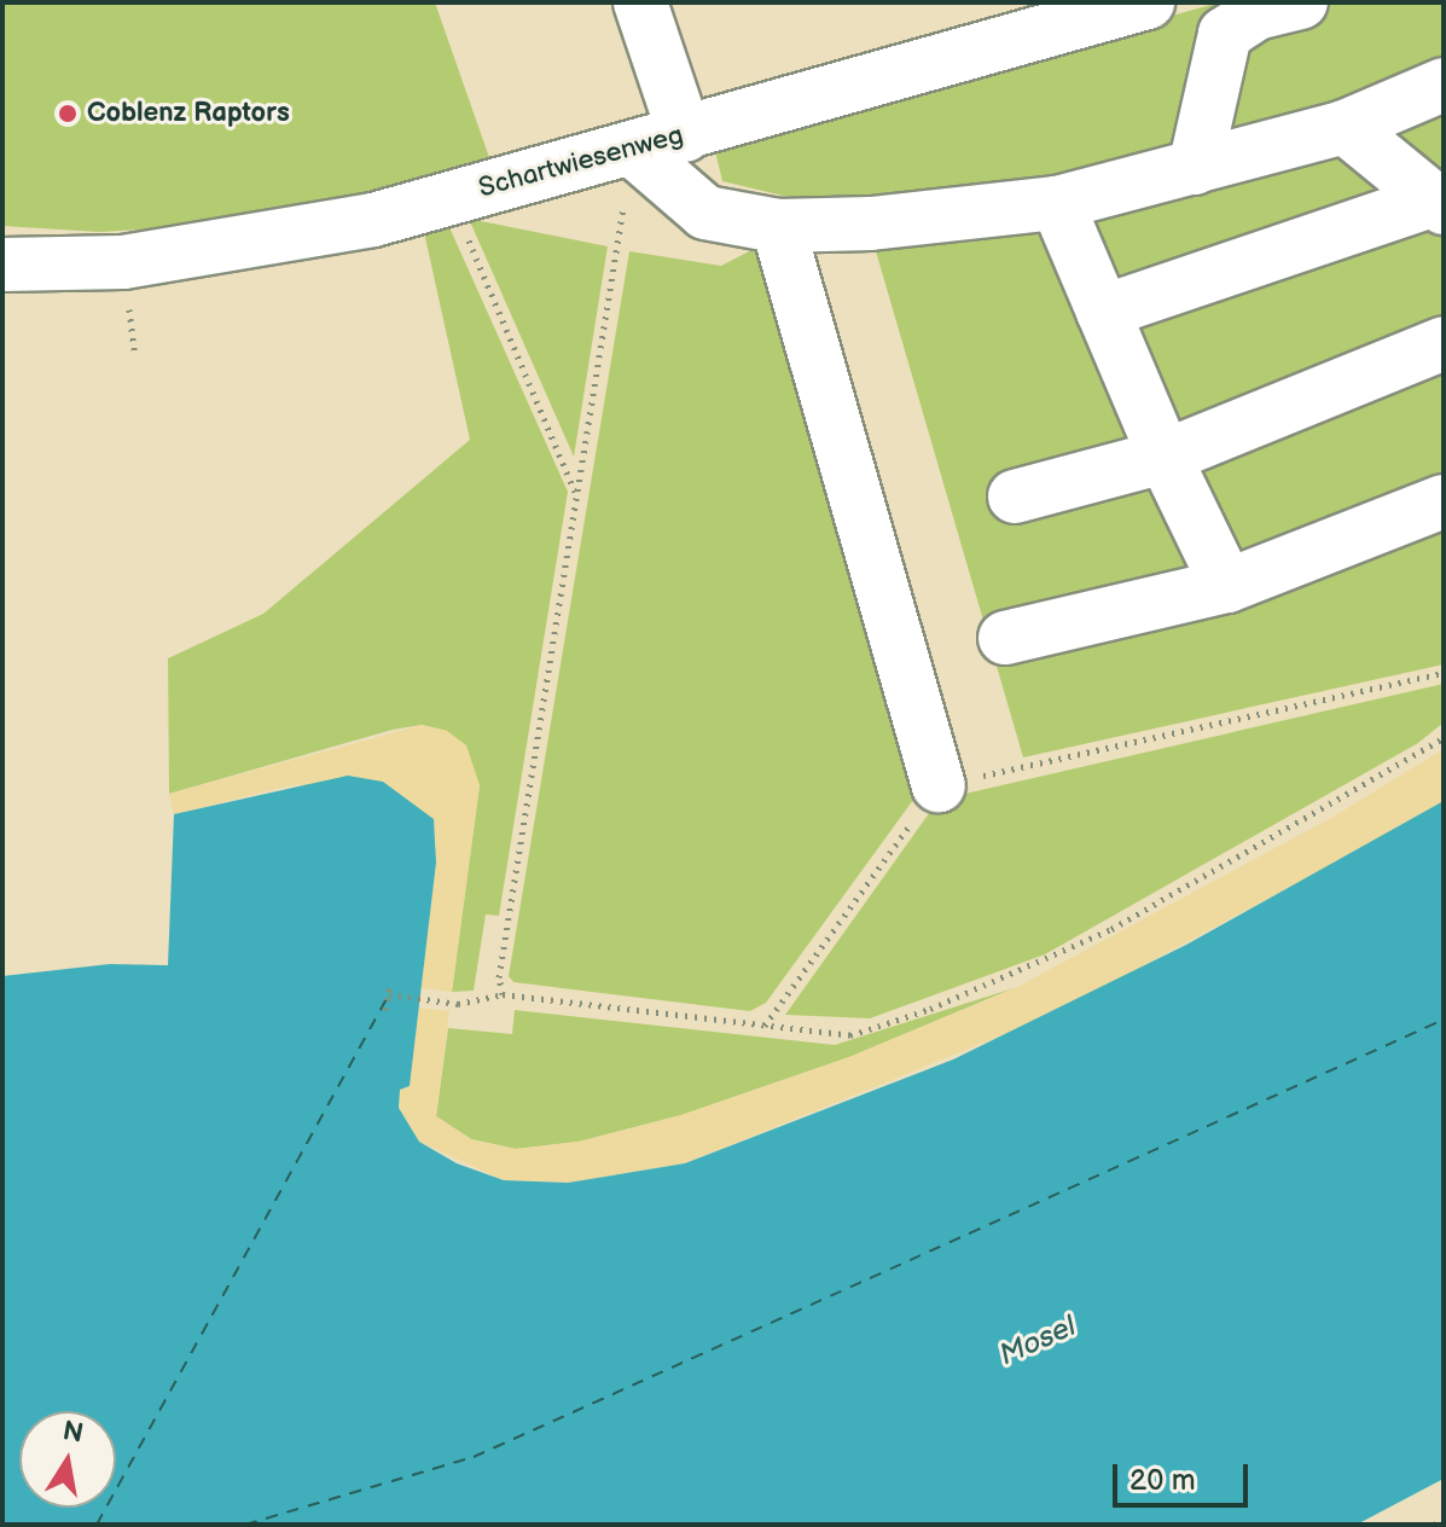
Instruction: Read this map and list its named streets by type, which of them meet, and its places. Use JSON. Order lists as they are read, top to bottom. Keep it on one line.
{"streets":{"street":["Schartwiesenweg"]},"water":["Mosel"],"places":["Coblenz Raptors"],"scale_bar":"20 m","north":"top"}
